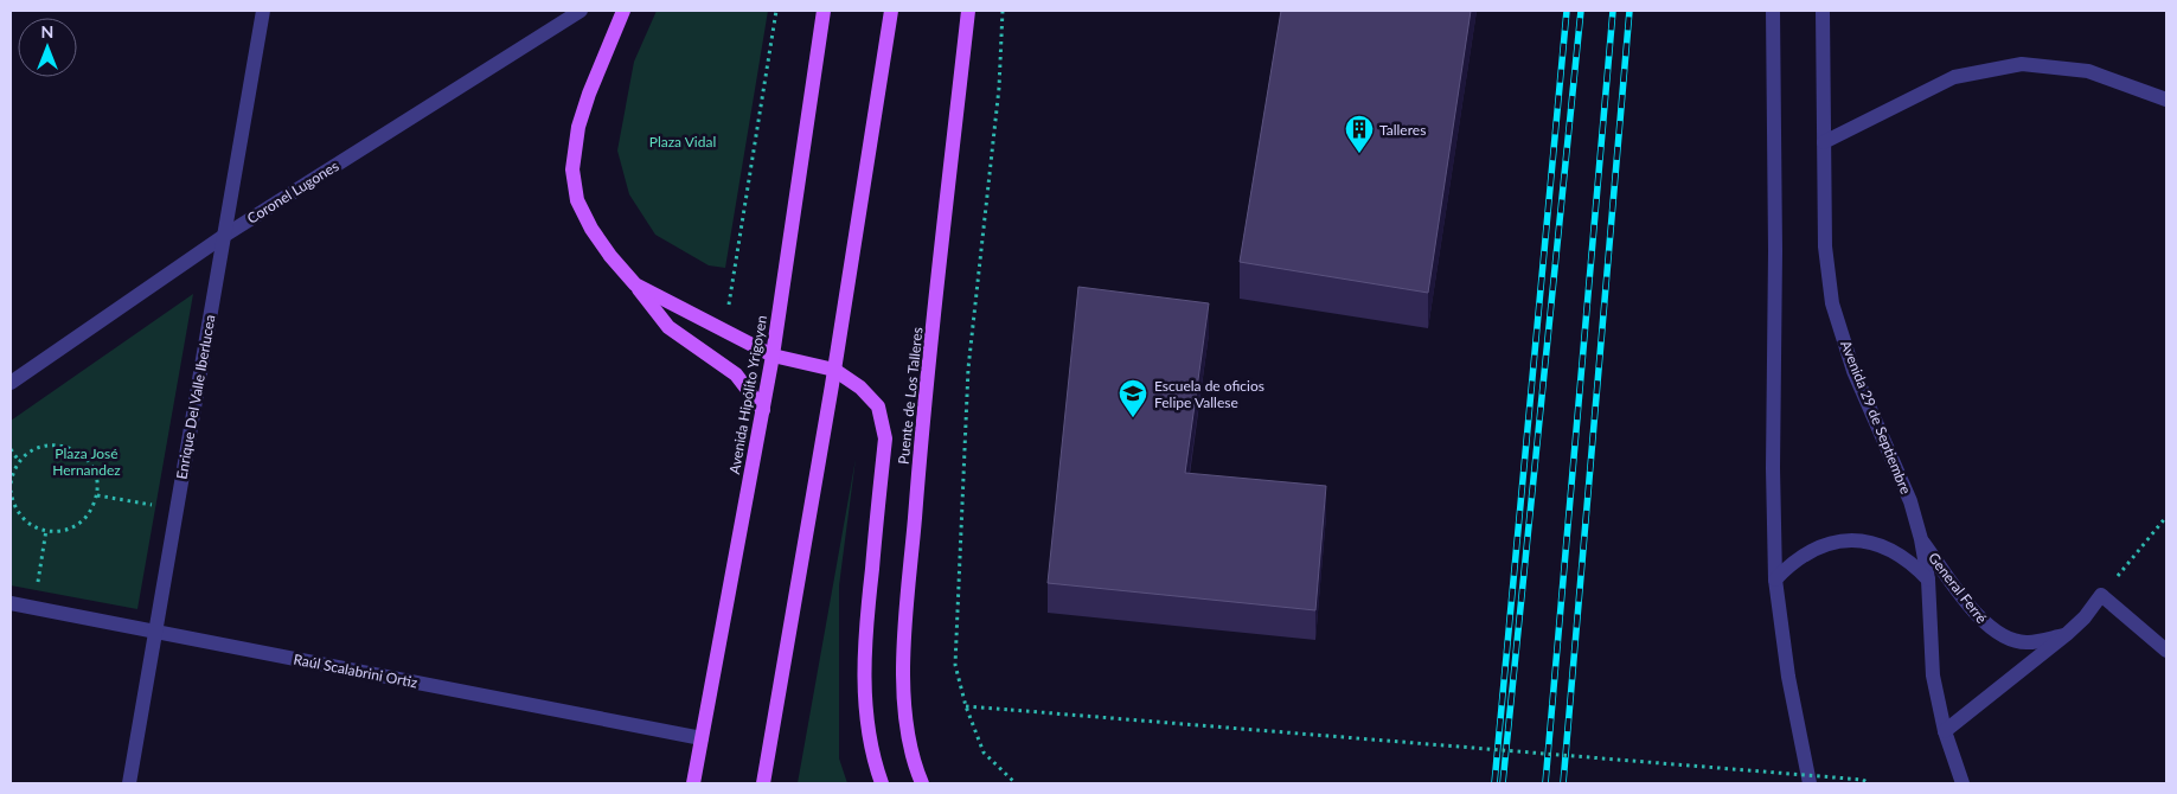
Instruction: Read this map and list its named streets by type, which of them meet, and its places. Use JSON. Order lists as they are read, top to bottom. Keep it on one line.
{"streets":{"main road":["Avenida Hipólito Yrigoyen","Puente de Los Talleres"],"street":["Coronel Lugones","Enrique Del Valle Iberlucea","Avenida 29 de Septiembre","General Ferré","Raúl Scalabrini Ortiz"]},"crossings":[["Coronel Lugones","Enrique Del Valle Iberlucea"],["Avenida Hipólito Yrigoyen","Raúl Scalabrini Ortiz"],["Enrique Del Valle Iberlucea","Raúl Scalabrini Ortiz"],["Avenida 29 de Septiembre","General Ferré"]],"parks":["Plaza Vidal","Plaza José Hernandez"],"places":{"building":["Talleres"],"school or university":["Escuela de oficios Felipe Vallese"]},"north":"top"}
